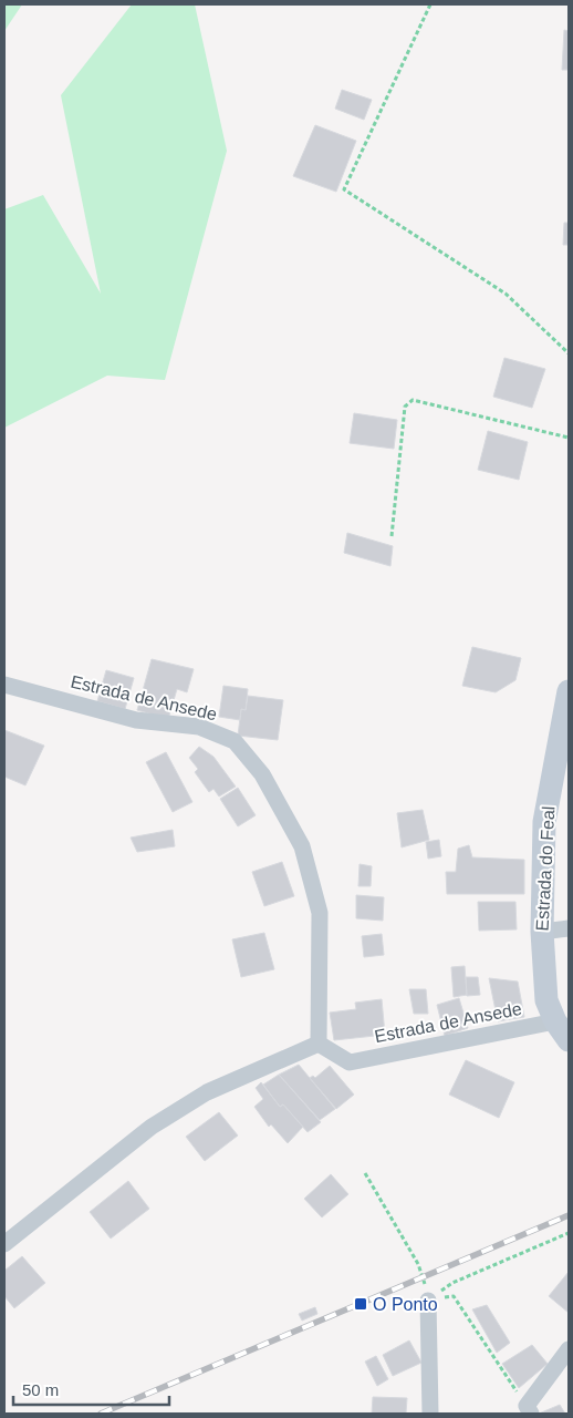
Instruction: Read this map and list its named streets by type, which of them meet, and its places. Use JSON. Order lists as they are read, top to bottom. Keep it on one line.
{"streets":{"main road":["Estrada do Feal"],"street":["Estrada de Ansede"]},"crossings":[["Estrada de Ansede","Estrada do Feal"]],"places":{"transit":["O Ponto"]},"scale_bar":"50 m"}
